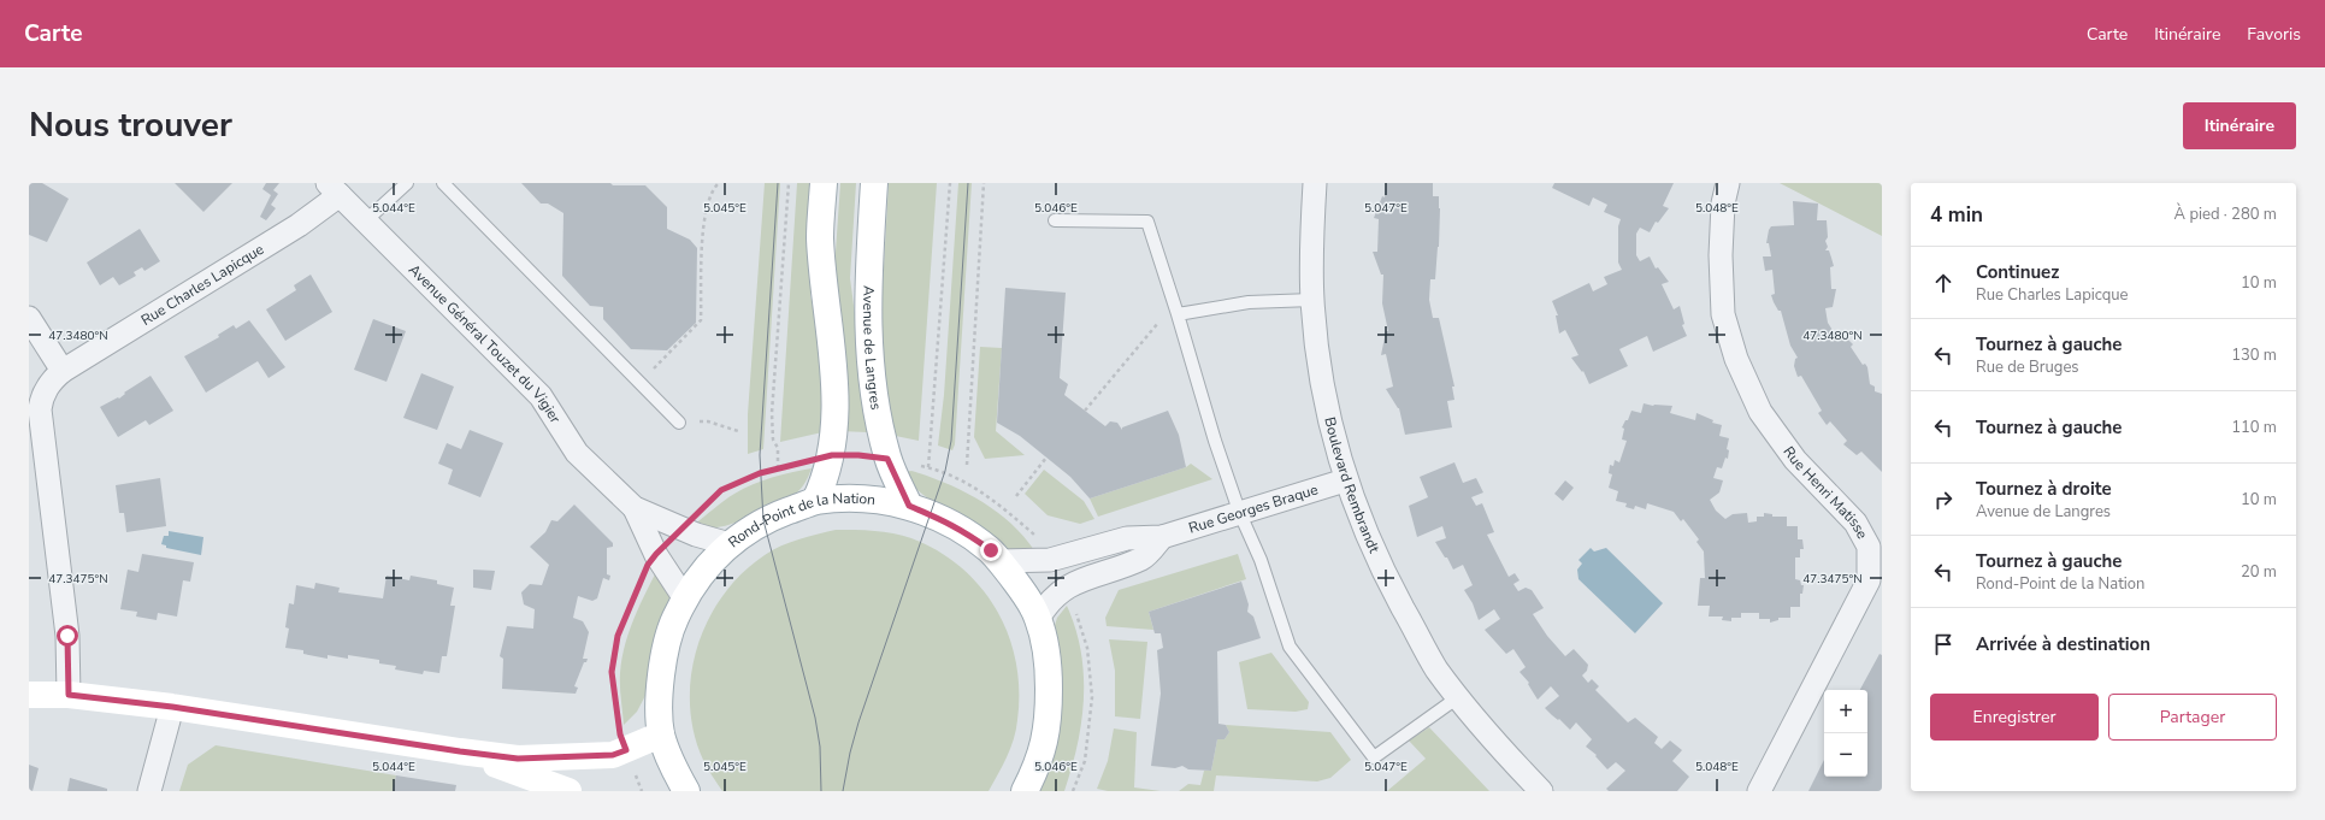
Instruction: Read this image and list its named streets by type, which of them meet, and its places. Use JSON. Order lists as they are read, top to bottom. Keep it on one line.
{"streets":{"main road":["Avenue de Langres","Rond-Point de la Nation"],"street":["Rue Charles Lapicque","Avenue Général Touzet du Vigier","Boulevard Rembrandt","Rue Henri Matisse","Rue Georges Braque"]},"crossings":[["Rue Charles Lapicque","Avenue Général Touzet du Vigier"],["Avenue Général Touzet du Vigier","Rond-Point de la Nation"],["Avenue de Langres","Rond-Point de la Nation"],["Boulevard Rembrandt","Rue Georges Braque"],["Rue Georges Braque","Rond-Point de la Nation"]],"page":{"header":"Carte","nav":["Carte","Itinéraire","Favoris"],"title":"Nous trouver","buttons":["Itinéraire",["Enregistrer","Partager"]],"heading":["4 min","À pied · 280 m"],"list":[["Continuez","Rue Charles Lapicque","10 m"],["Tournez à gauche","Rue de Bruges","130 m"],["Tournez à gauche","110 m"],["Tournez à droite","Avenue de Langres","10 m"],["Tournez à gauche","Rond-Point de la Nation","20 m"],"Arrivée à destination"],"map_buttons":["+","−"]},"coordinates":["5.044°E","5.045°E","5.046°E","5.047°E","5.048°E","47.3480°N","47.3475°N"]}
